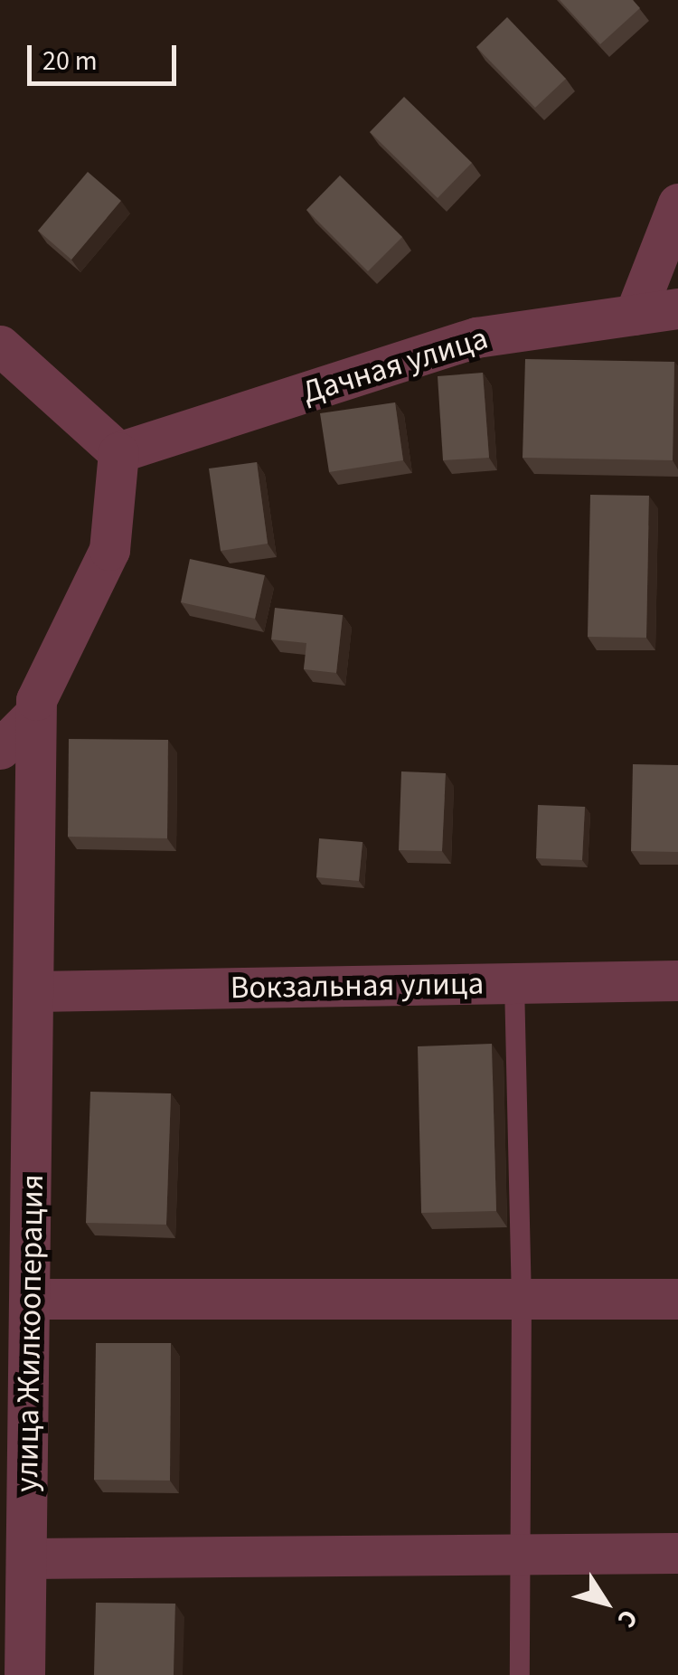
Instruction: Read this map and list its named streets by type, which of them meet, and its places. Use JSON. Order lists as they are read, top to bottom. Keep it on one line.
{"streets":{"street":["Дачная улица","Вокзальная улица","улица Жилкооперация"]},"crossings":[["Вокзальная улица","улица Жилкооперация"]],"scale_bar":"20 m","north":"bottom right"}
